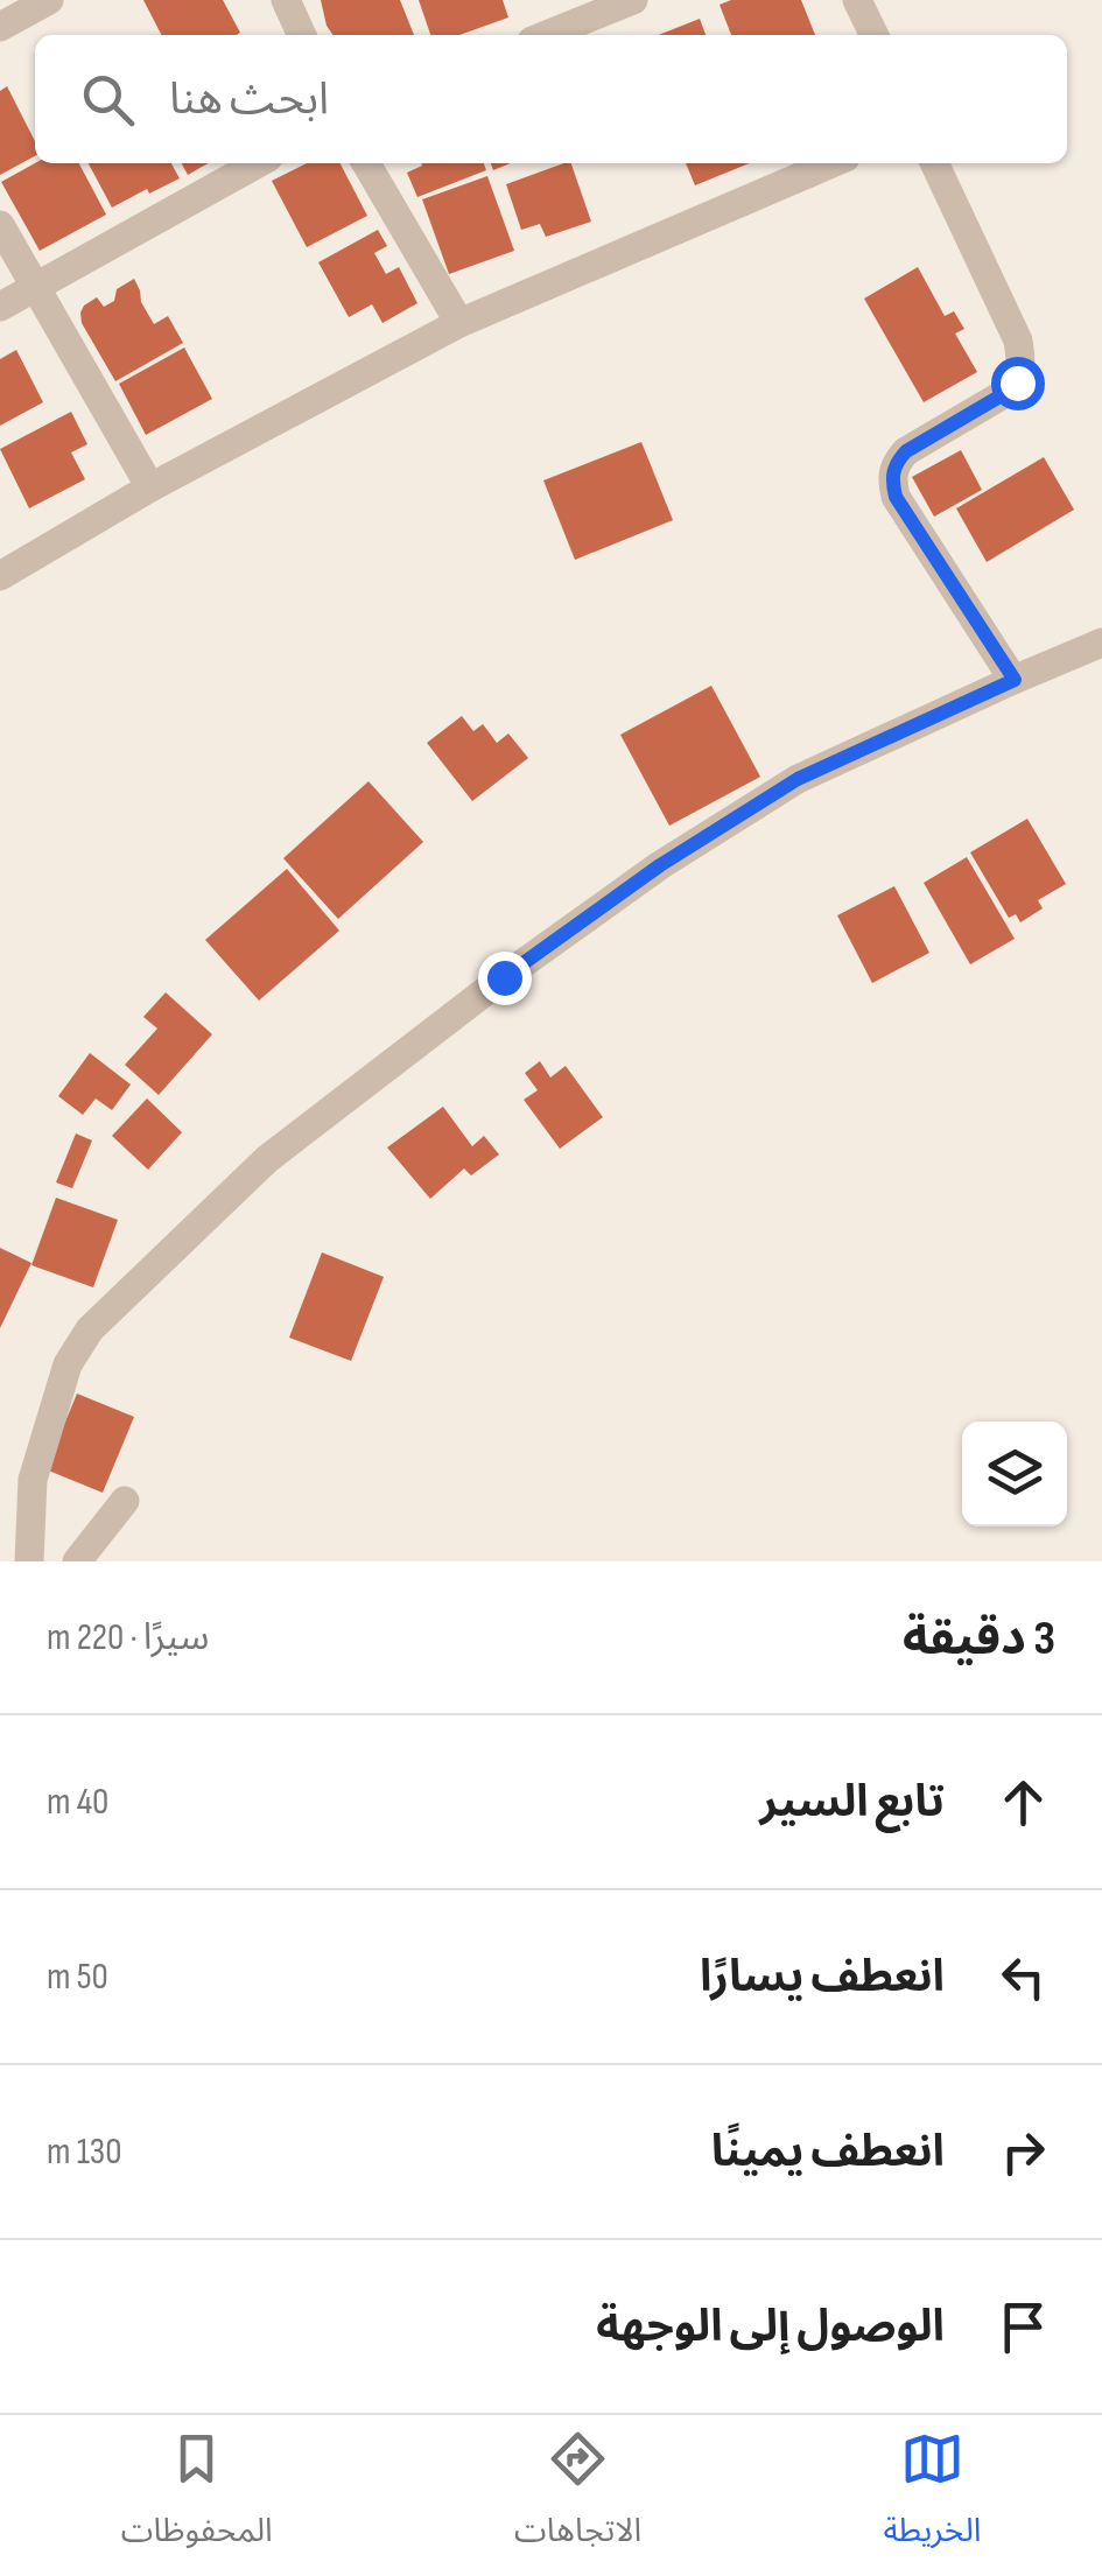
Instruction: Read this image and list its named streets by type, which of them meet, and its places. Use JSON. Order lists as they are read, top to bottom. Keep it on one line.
{"page":{"search":"ابحث هنا","heading":["3 دقيقة","سيرًا · 220 m"],"list":[["تابع السير","40 m"],["انعطف يسارًا","50 m"],["انعطف يمينًا","130 m"],"الوصول إلى الوجهة"],"nav":["الخريطة","الاتجاهات","المحفوظات"]}}
